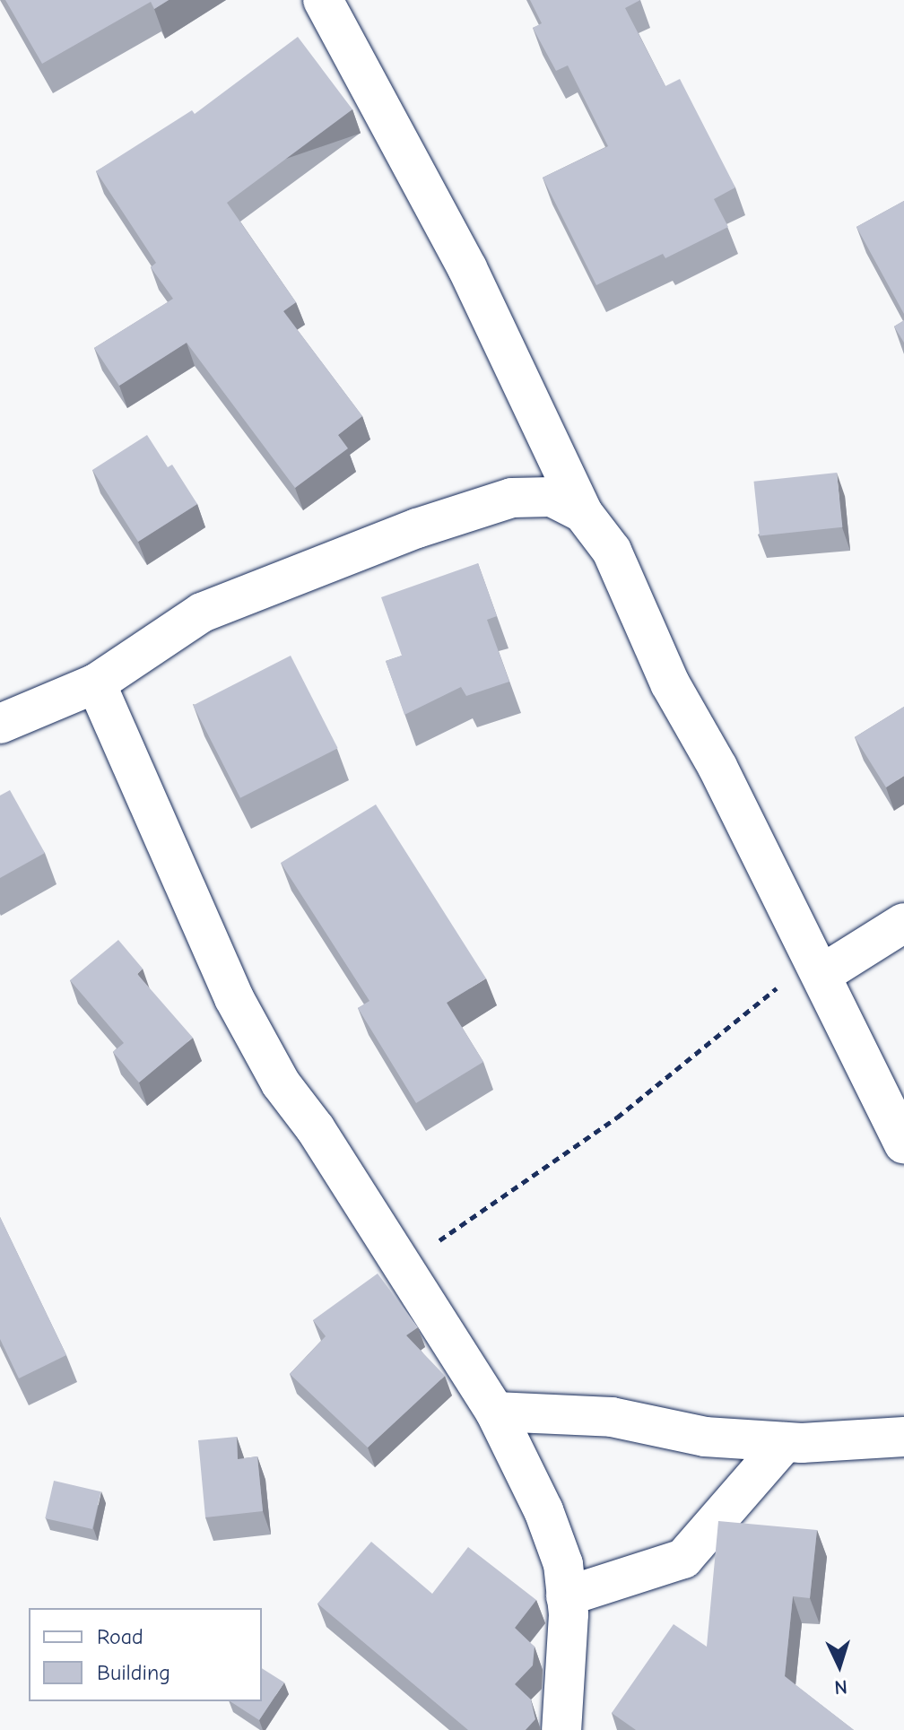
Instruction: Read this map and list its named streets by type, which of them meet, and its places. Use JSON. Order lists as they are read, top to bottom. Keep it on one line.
{"legend":["Road","Building"],"north":"bottom"}
